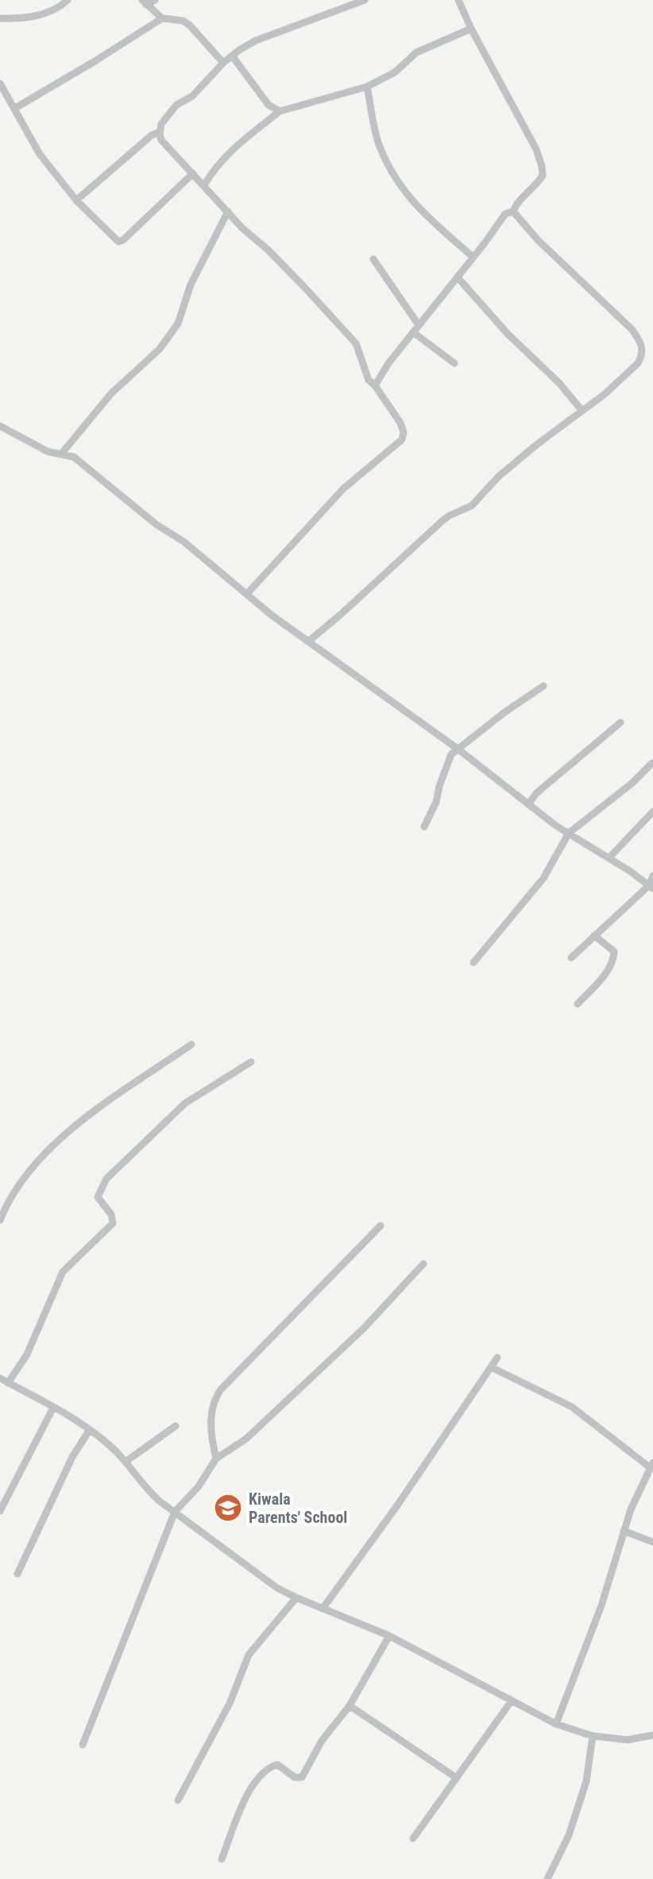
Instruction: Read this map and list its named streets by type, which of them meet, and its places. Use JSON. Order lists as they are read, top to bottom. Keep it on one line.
{"places":{"school or university":["Kiwala Parents' School"]}}
